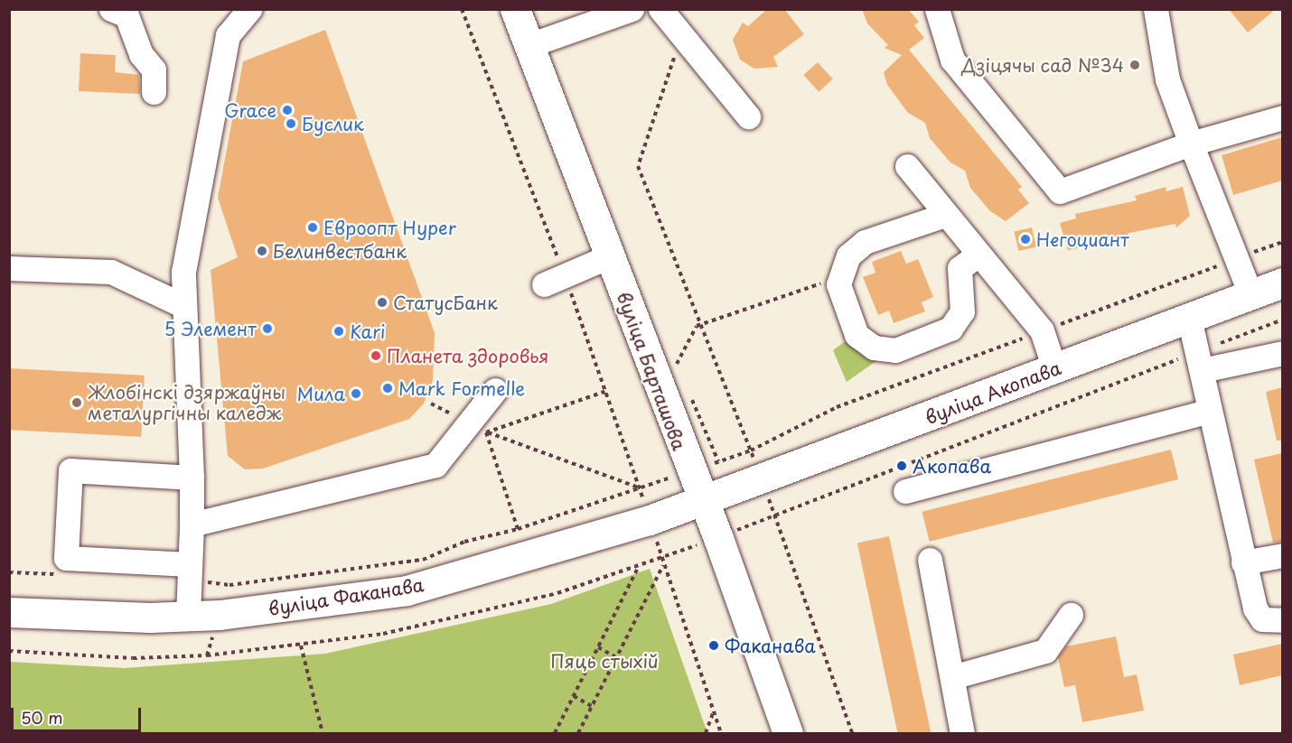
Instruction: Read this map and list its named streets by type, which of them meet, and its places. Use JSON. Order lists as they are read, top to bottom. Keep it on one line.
{"streets":{"main road":["вуліца Барташова","вуліца Акопава","вуліца Факанава"]},"crossings":[["вуліца Барташова","вуліца Акопава"],["вуліца Барташова","вуліца Факанава"],["вуліца Акопава","вуліца Факанава"]],"parks":["Пяць стыхій"],"places":["Дзіцячы сад №34","Grace","Буслик","Евроопт Hyper","Негоциант","Белинвестбанк","СтатусБанк","5 Элемент","Kari","Планета здоровья","Mark Formelle","Мила","Жлобінскі дзяржаўны металургічны каледж","Акопава","Факанава"],"scale_bar":"50 m"}
